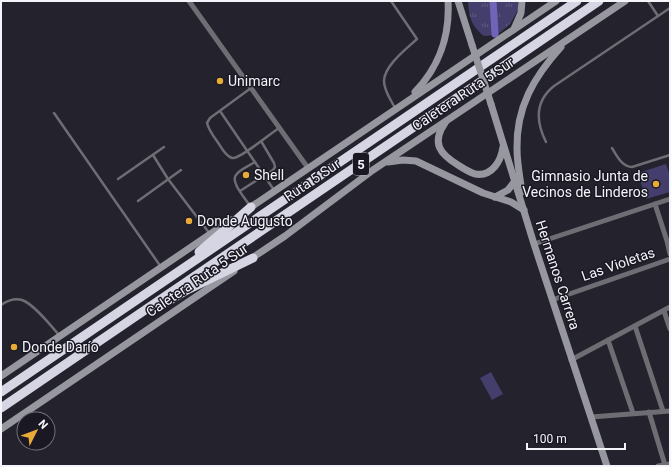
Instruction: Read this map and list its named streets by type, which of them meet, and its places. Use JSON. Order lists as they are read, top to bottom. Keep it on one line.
{"streets":{"highway":["5","Ruta 5 Sur"],"main road":["Caletera Ruta 5 Sur","Hermanos Carrera"],"street":["Las Violetas"]},"crossings":[["Las Violetas","Hermanos Carrera"]],"places":["Unimarc","Shell","Gimnasio Junta de Vecinos de Linderos","Donde Augusto","Donde Darío"],"scale_bar":"100 m","north":"top right"}
